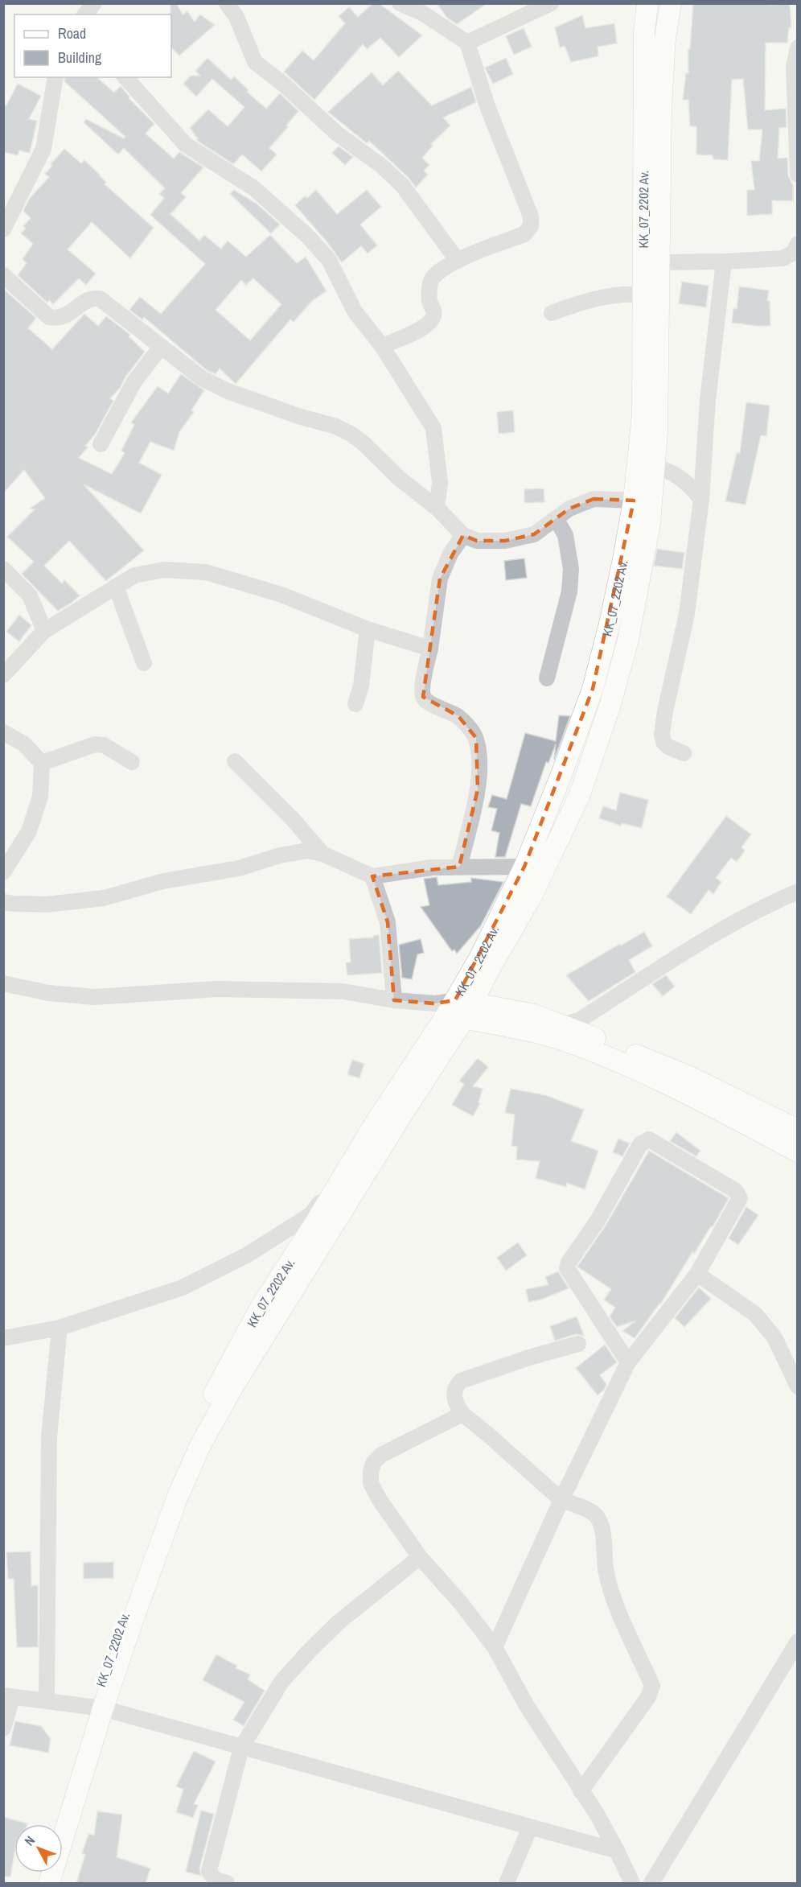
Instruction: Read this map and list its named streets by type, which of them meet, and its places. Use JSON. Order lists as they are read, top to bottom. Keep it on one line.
{"streets":{"main road":["KK_07_2202 Av."]},"legend":["Road","Building"],"north":"top left"}
